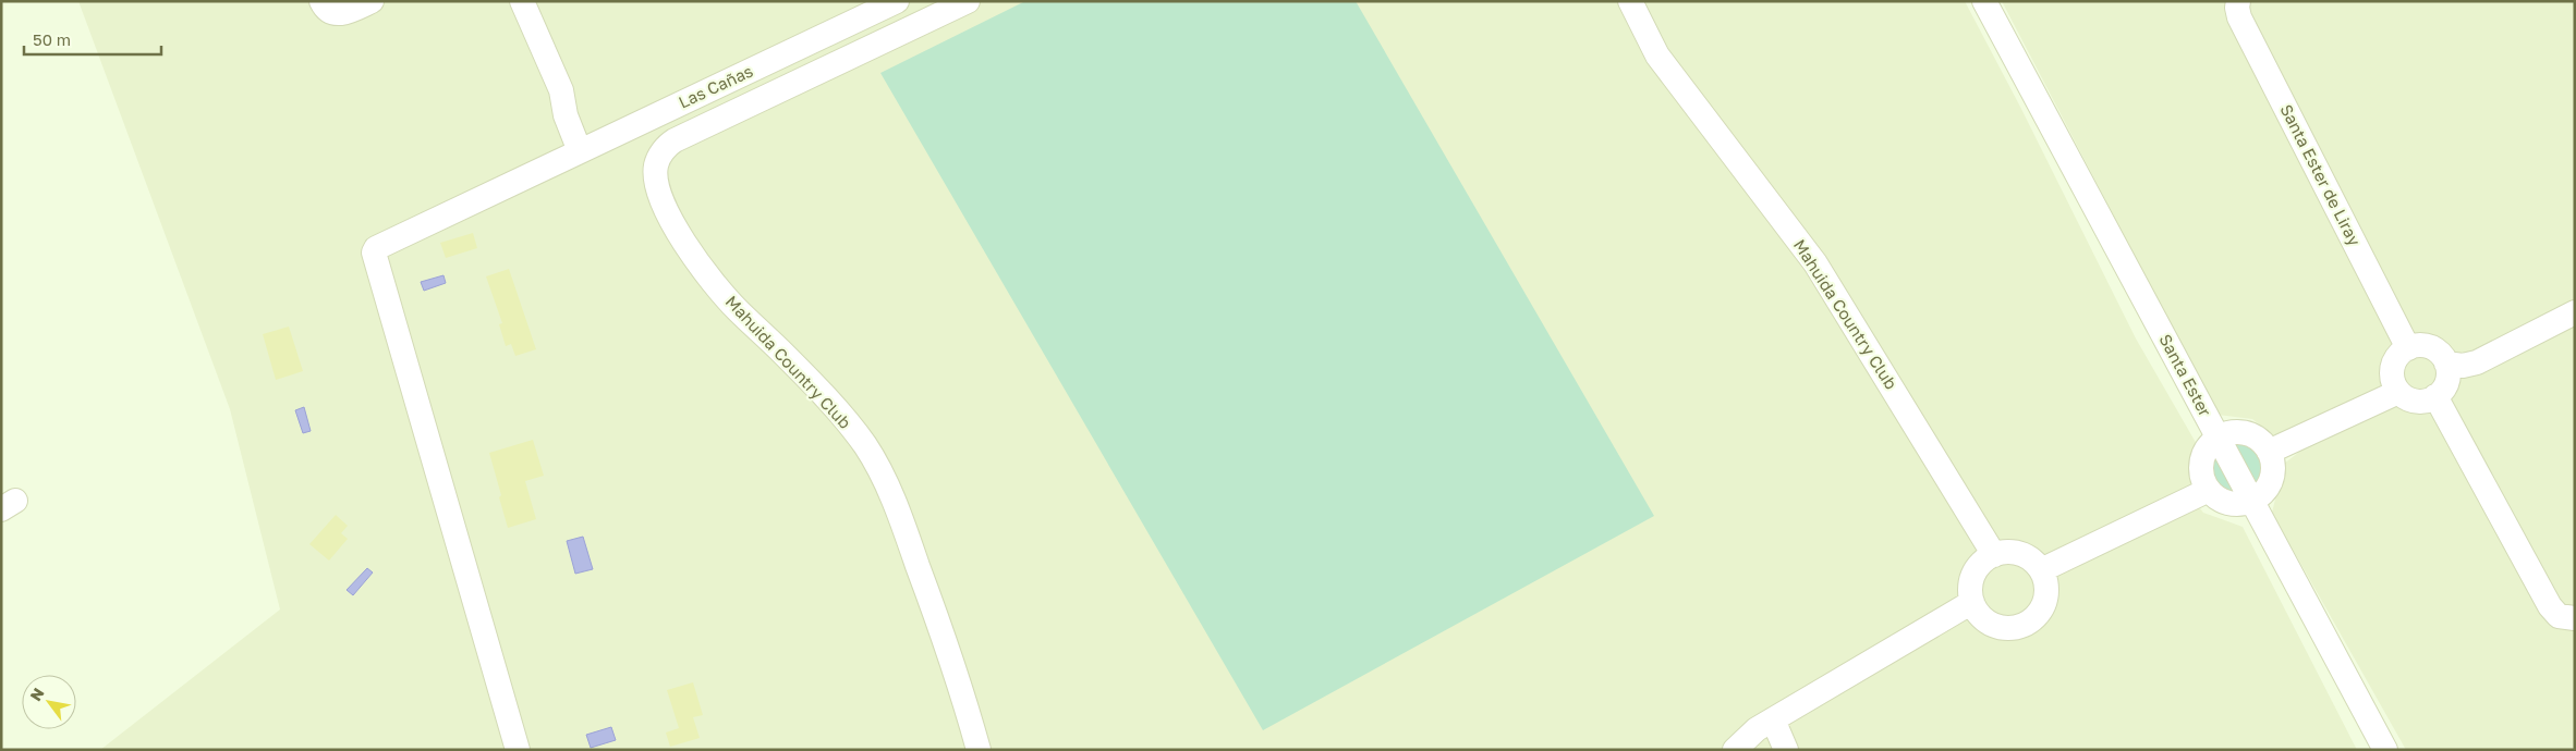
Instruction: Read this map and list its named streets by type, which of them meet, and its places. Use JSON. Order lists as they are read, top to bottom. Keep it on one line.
{"streets":{"street":["Las Cañas","Santa Ester de Liray","Mahuida Country Club","Santa Ester"]},"scale_bar":"50 m","north":"top left"}
